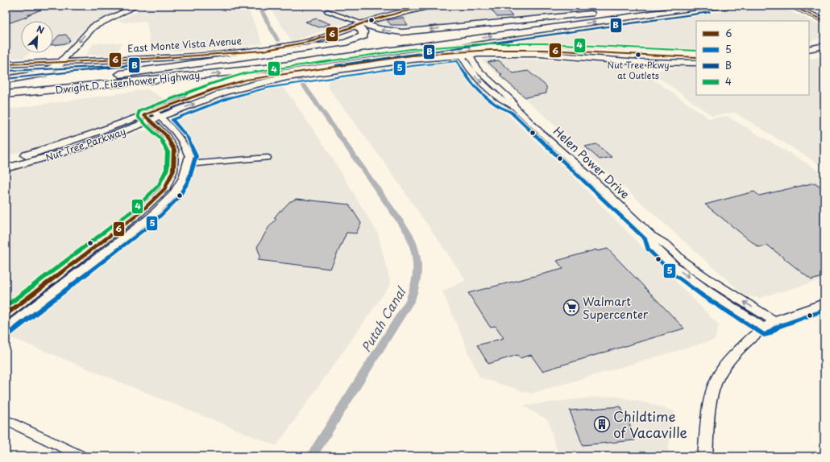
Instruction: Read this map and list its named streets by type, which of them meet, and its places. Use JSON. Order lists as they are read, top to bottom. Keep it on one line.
{"streets":{"highway":["Dwight D. Eisenhower Highway"],"main road":["East Monte Vista Avenue","Nut Tree Parkway"],"street":["Helen Power Drive"]},"crossings":[["Nut Tree Parkway","Helen Power Drive"]],"water":["Putah Canal"],"places":{"other":["Nut Tree Pkwy at Outlets"],"supermarket":["Walmart Supercenter"],"building":["Childtime of Vacaville"]},"lines":["transit line 6","transit line B","transit line 4","transit line 5"],"legend":["6","5","B","4"],"north":"top right"}
